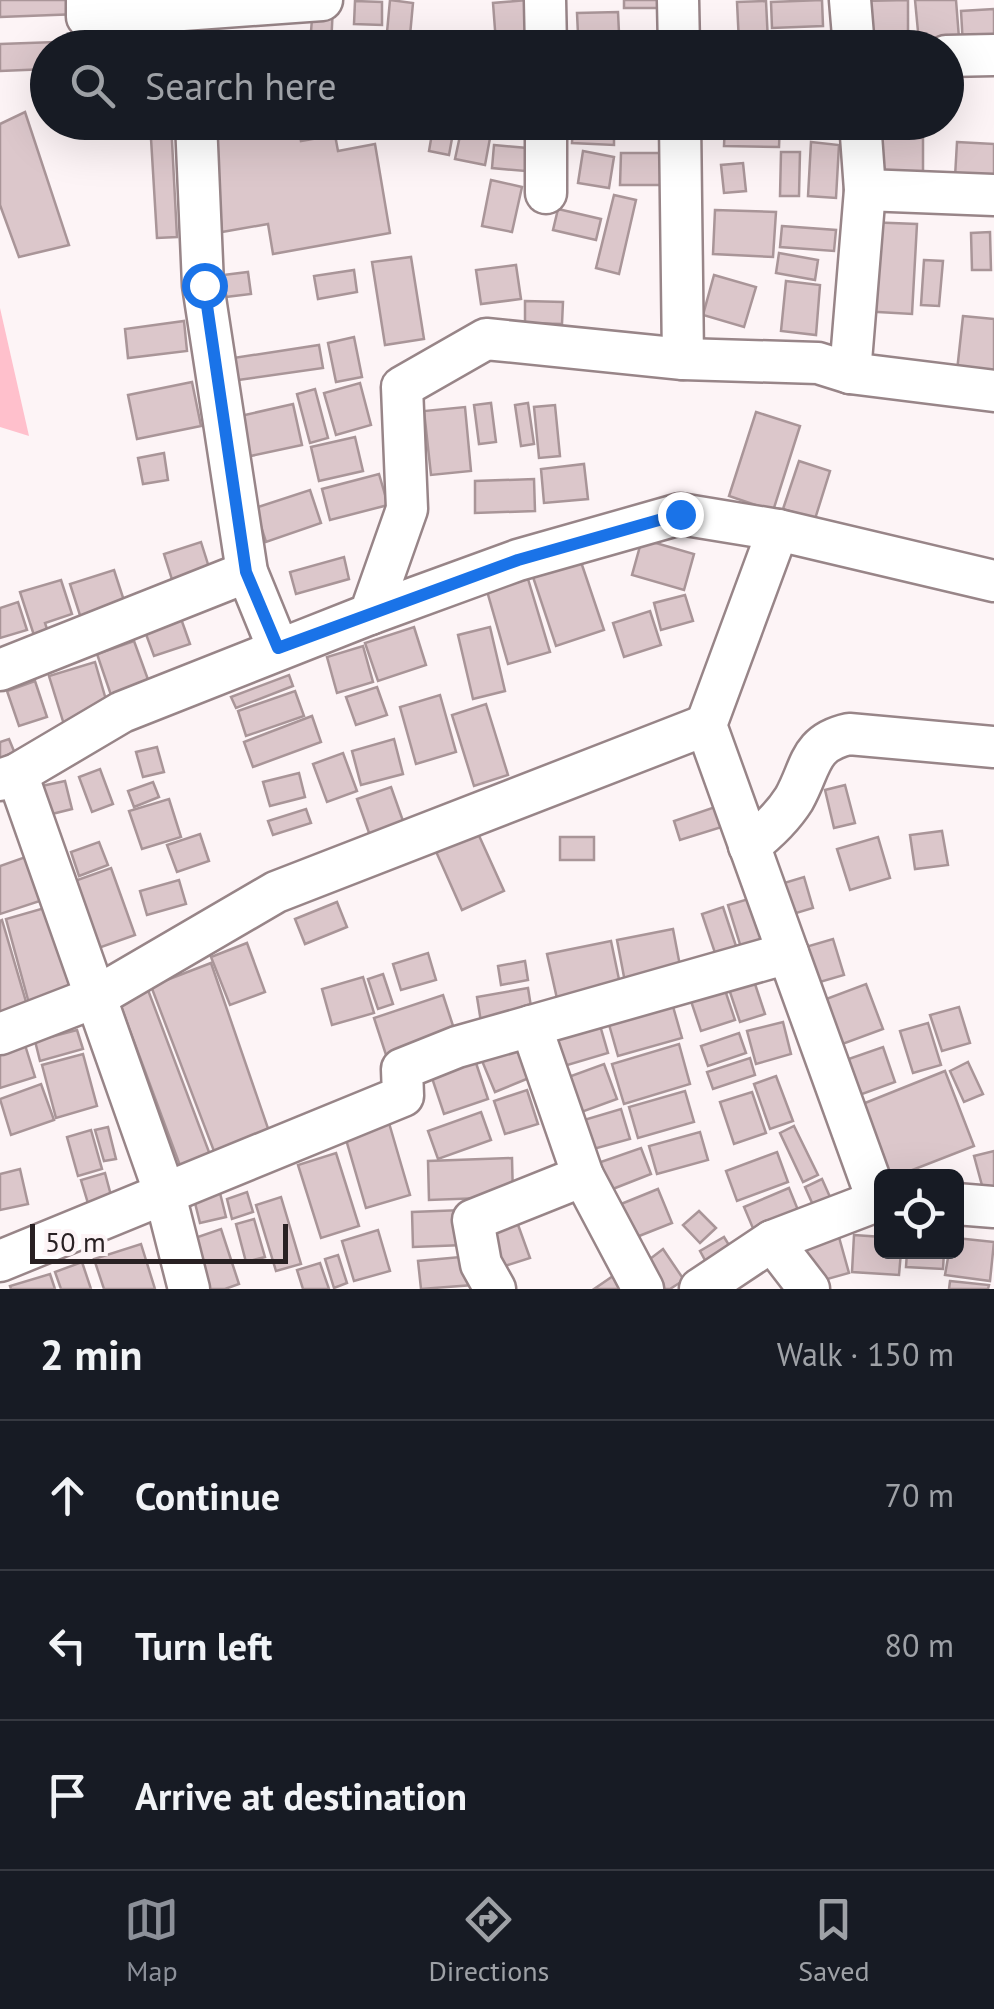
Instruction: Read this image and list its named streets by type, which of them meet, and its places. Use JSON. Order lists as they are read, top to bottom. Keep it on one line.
{"scale_bar":"50 m","page":{"search":"Search here","scale":"50 m","heading":["2 min","Walk · 150 m"],"list":[["Continue","70 m"],["Turn left","80 m"],"Arrive at destination"],"nav":["Map","Directions","Saved"]}}
